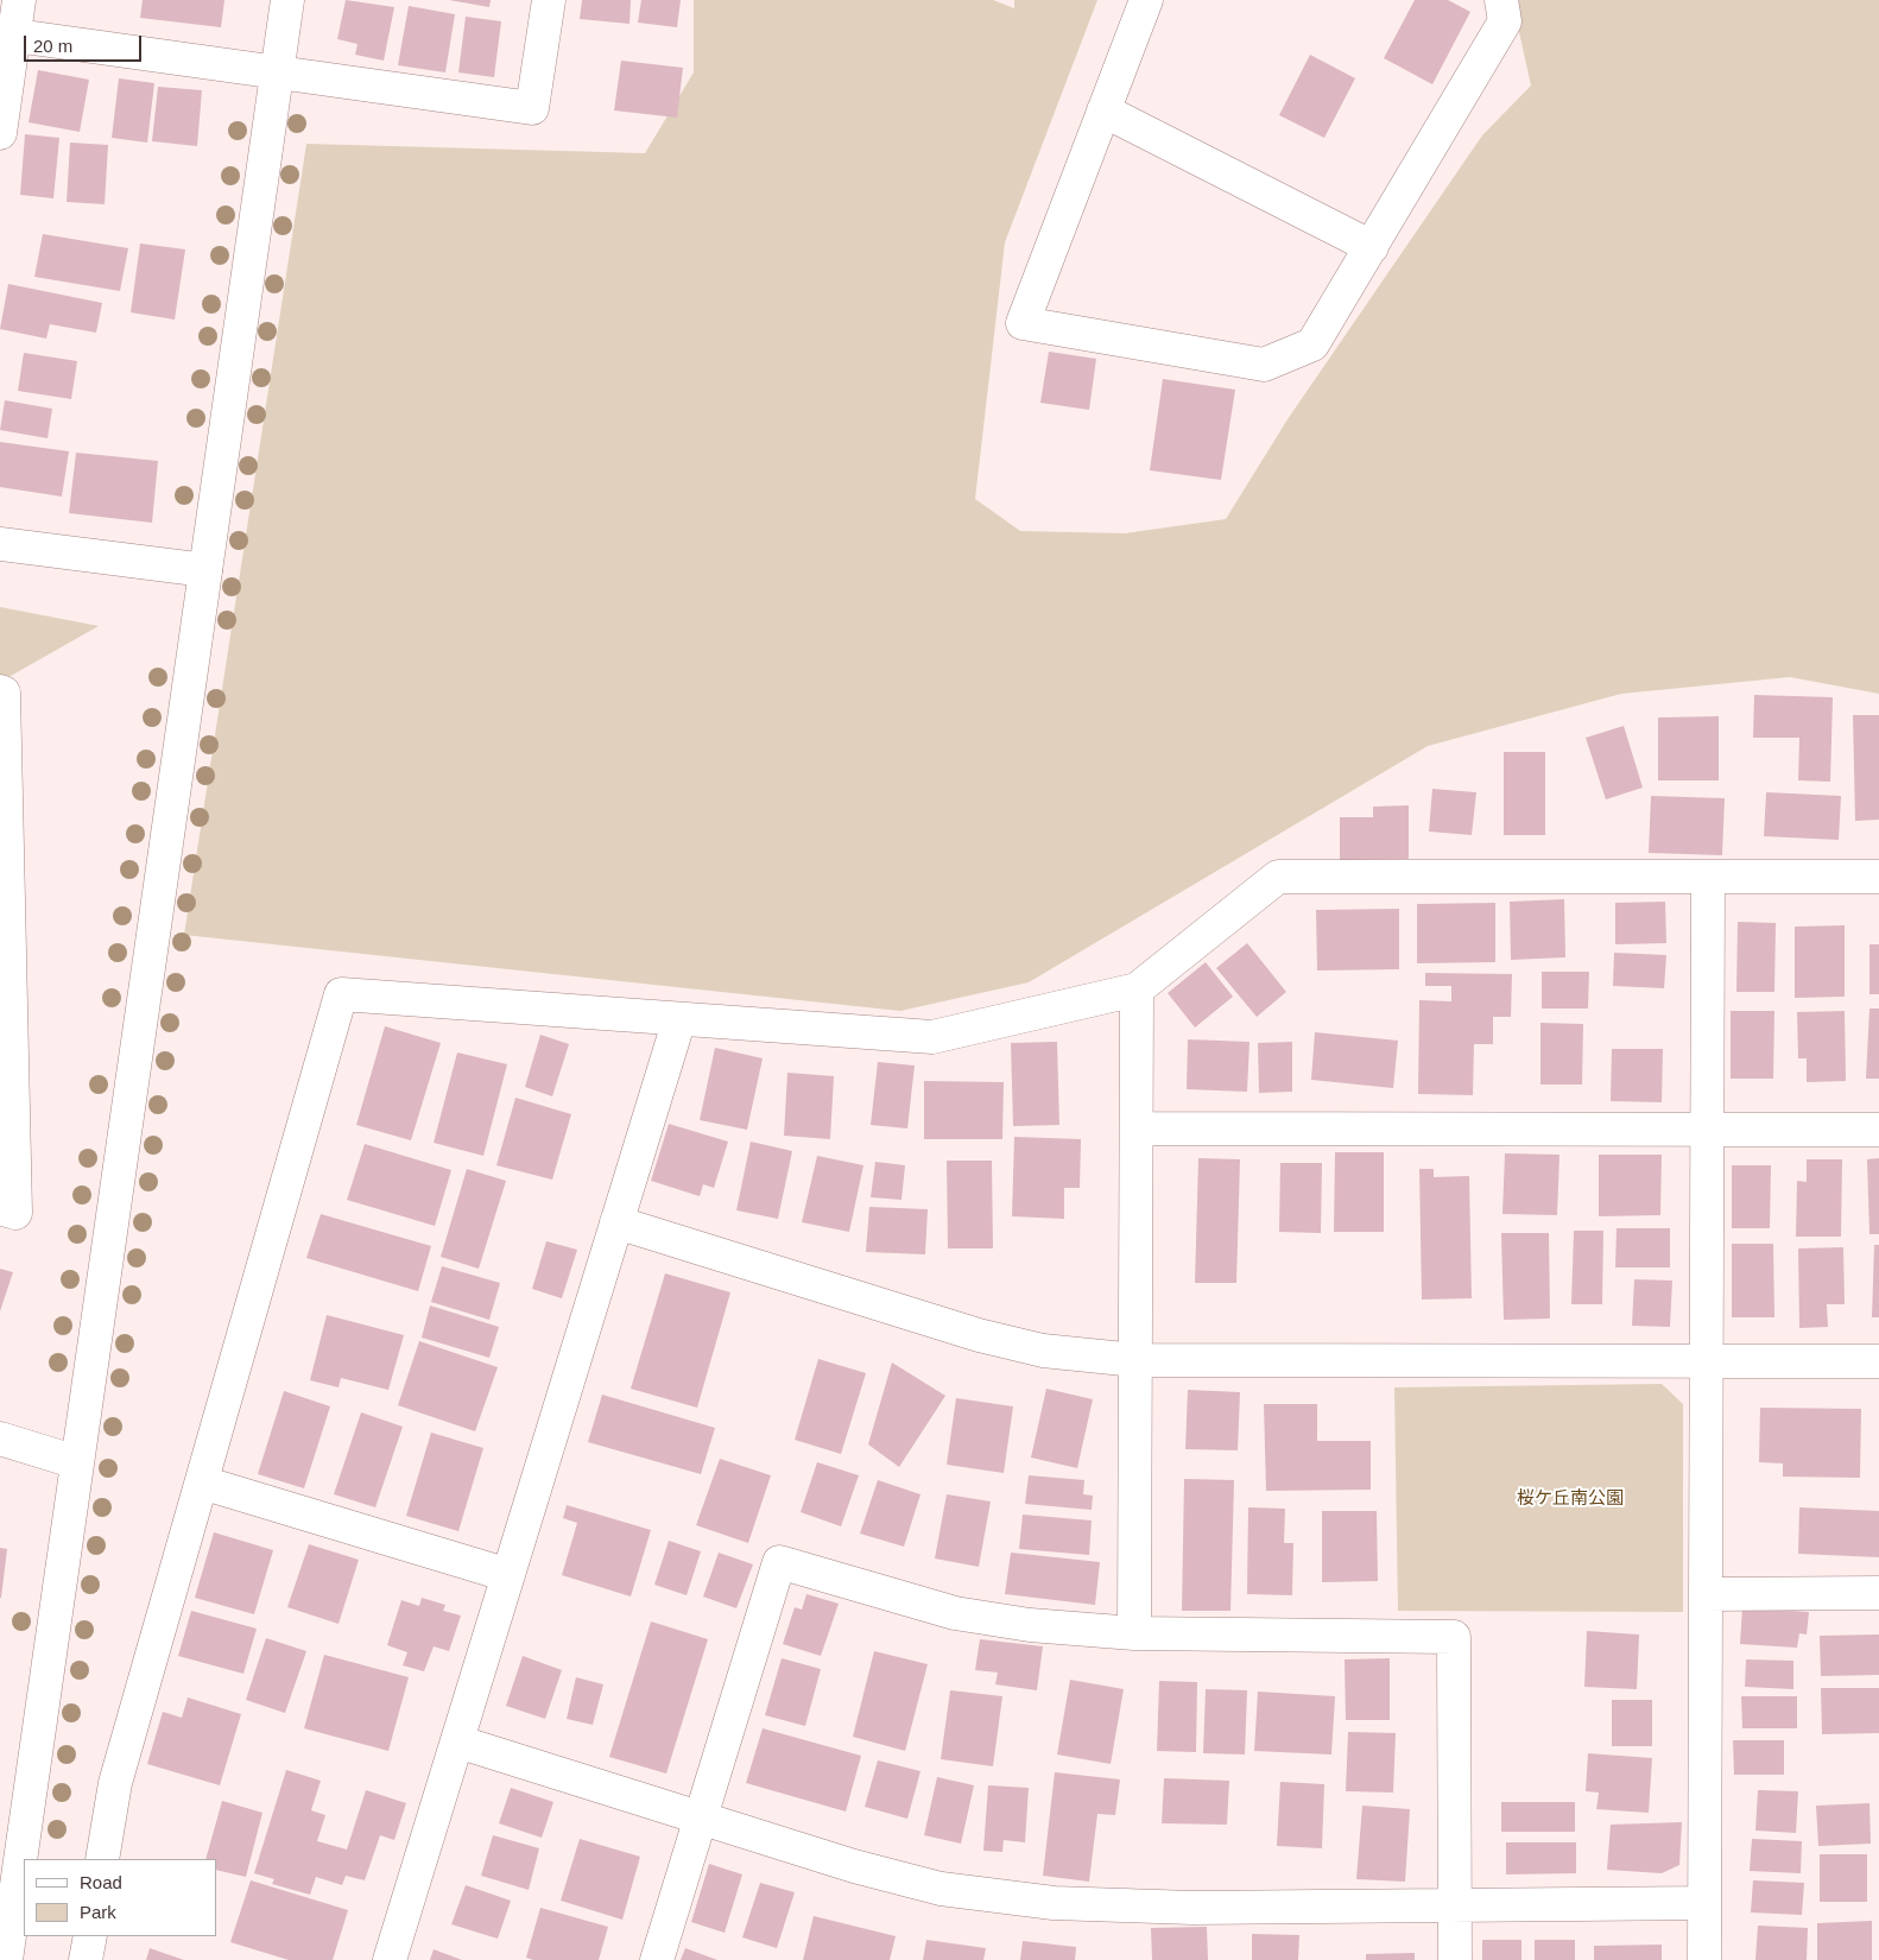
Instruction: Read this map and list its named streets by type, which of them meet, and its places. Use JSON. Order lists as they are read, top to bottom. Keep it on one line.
{"parks":["桜ケ丘南公園"],"legend":["Road","Park"],"scale_bar":"20 m"}
